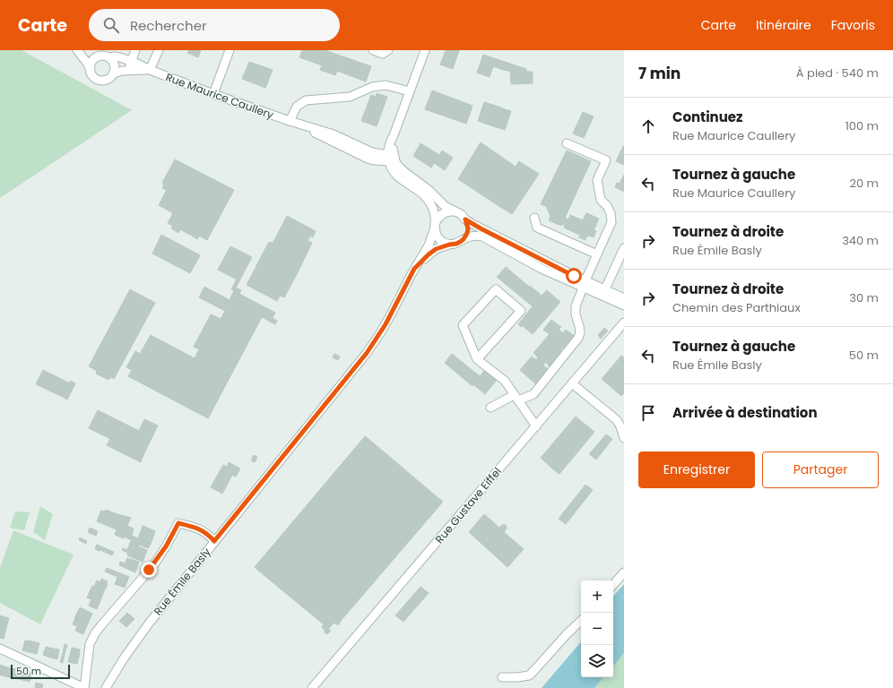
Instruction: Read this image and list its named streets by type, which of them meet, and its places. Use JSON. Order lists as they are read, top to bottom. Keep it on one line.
{"streets":{"street":["Rue Maurice Caullery","Rue Gustave Eiffel","Rue Émile Basly"]},"scale_bar":"50 m","page":{"header":"Carte","search":"Rechercher","nav":["Carte","Itinéraire","Favoris"],"heading":["7 min","À pied · 540 m"],"list":[["Continuez","Rue Maurice Caullery","100 m"],["Tournez à gauche","Rue Maurice Caullery","20 m"],["Tournez à droite","Rue Émile Basly","340 m"],["Tournez à droite","Chemin des Parthiaux","30 m"],["Tournez à gauche","Rue Émile Basly","50 m"],"Arrivée à destination"],"buttons":["Enregistrer","Partager"],"map_buttons":["+","−"],"scale":"50 m"}}
